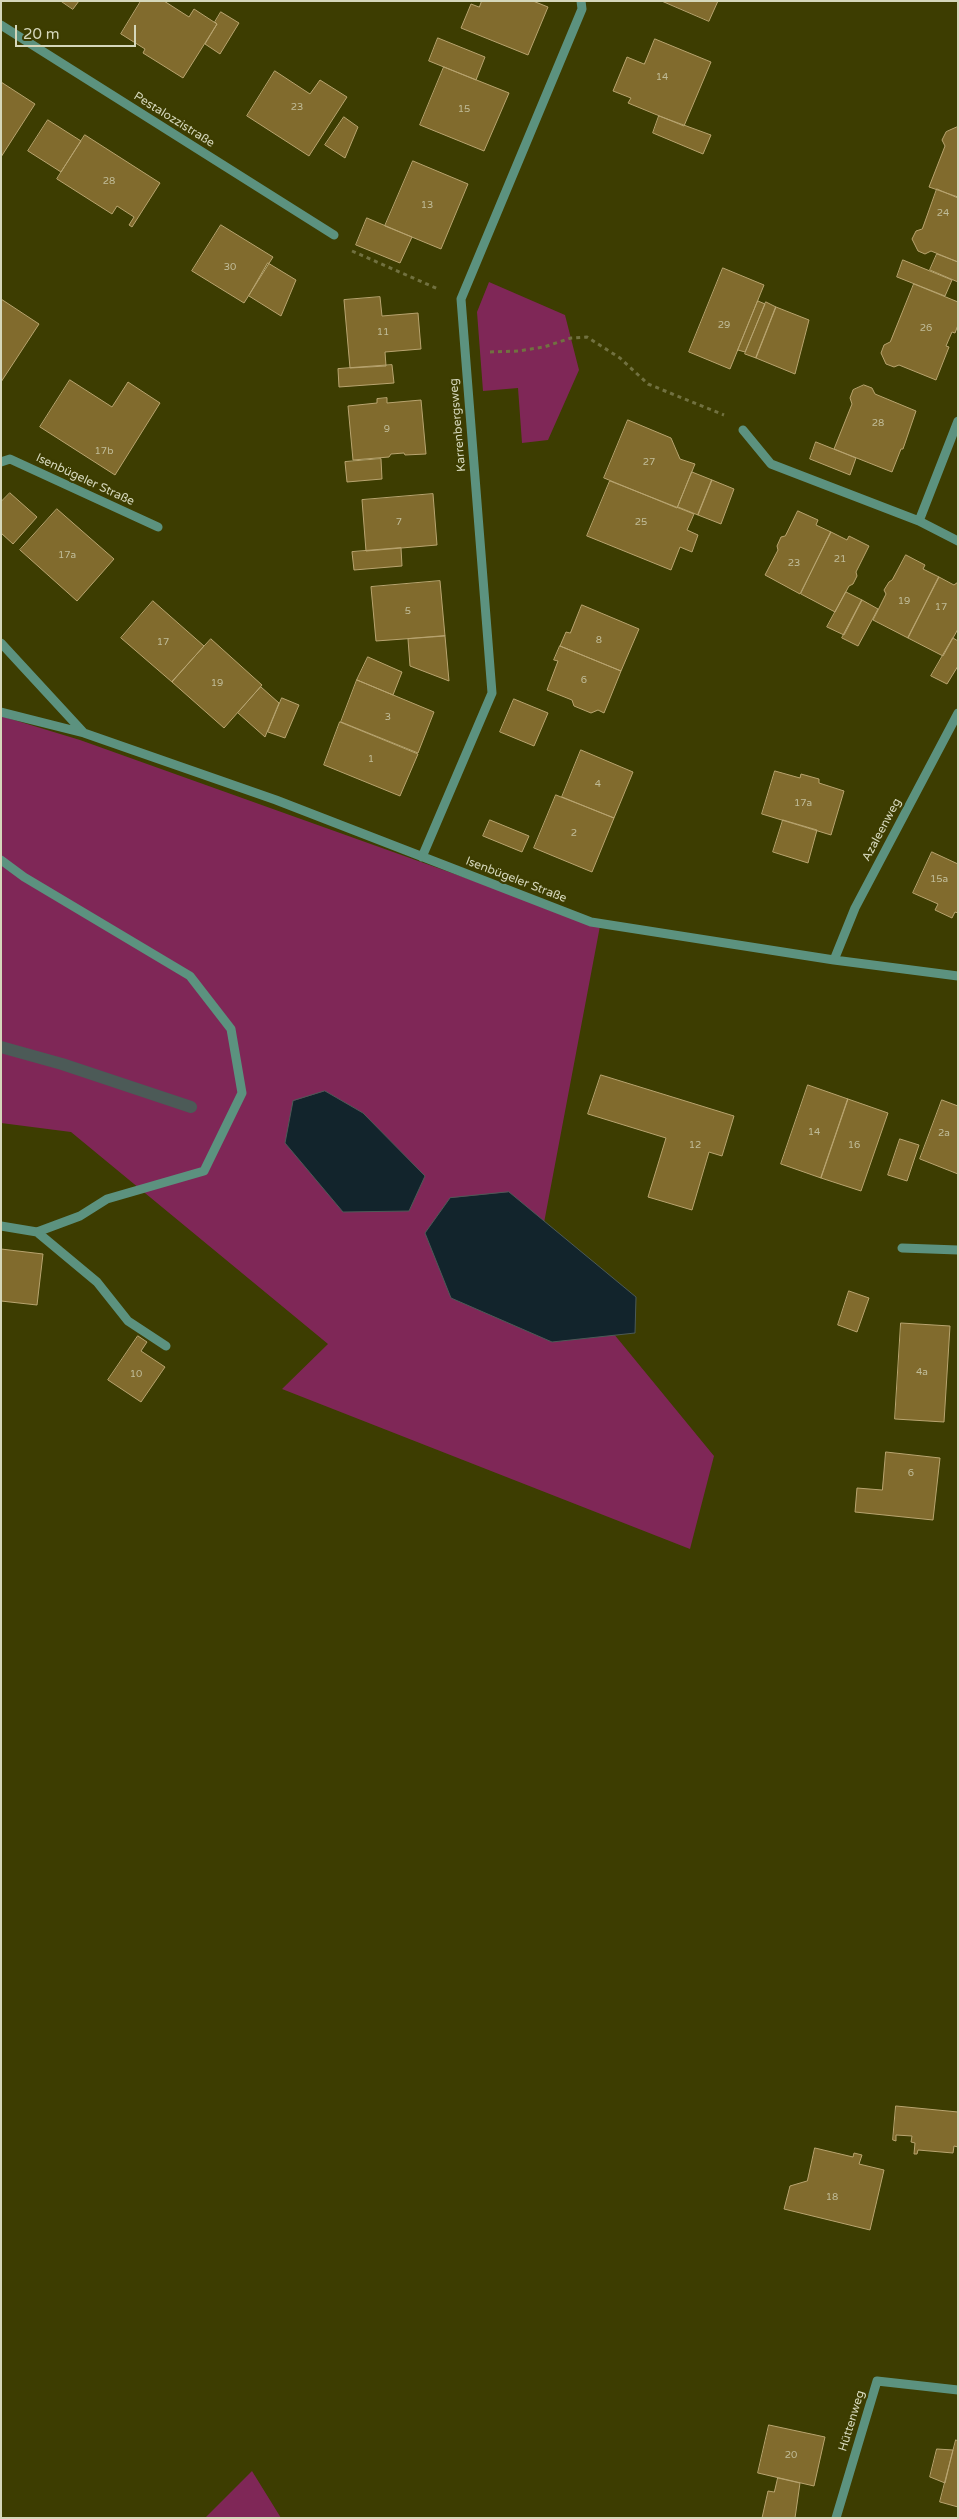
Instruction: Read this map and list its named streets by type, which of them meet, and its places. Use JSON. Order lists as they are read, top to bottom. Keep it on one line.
{"streets":{"street":["Pestalozzistraße","Karrenbergsweg","Isenbügeler Straße","Azaleenweg","Hüttenweg"]},"crossings":[["Karrenbergsweg","Isenbügeler Straße"],["Isenbügeler Straße","Azaleenweg"]],"house_numbers":["14","23","15","28","13","24","30","29","26","11","28","9","17b","27","7","25","17a","21","23","19","17","5","8","17","6","19","3","1","4","17a","2","15a","14","2a","12","16","4a","10","6","18","20"],"scale_bar":"20 m"}
